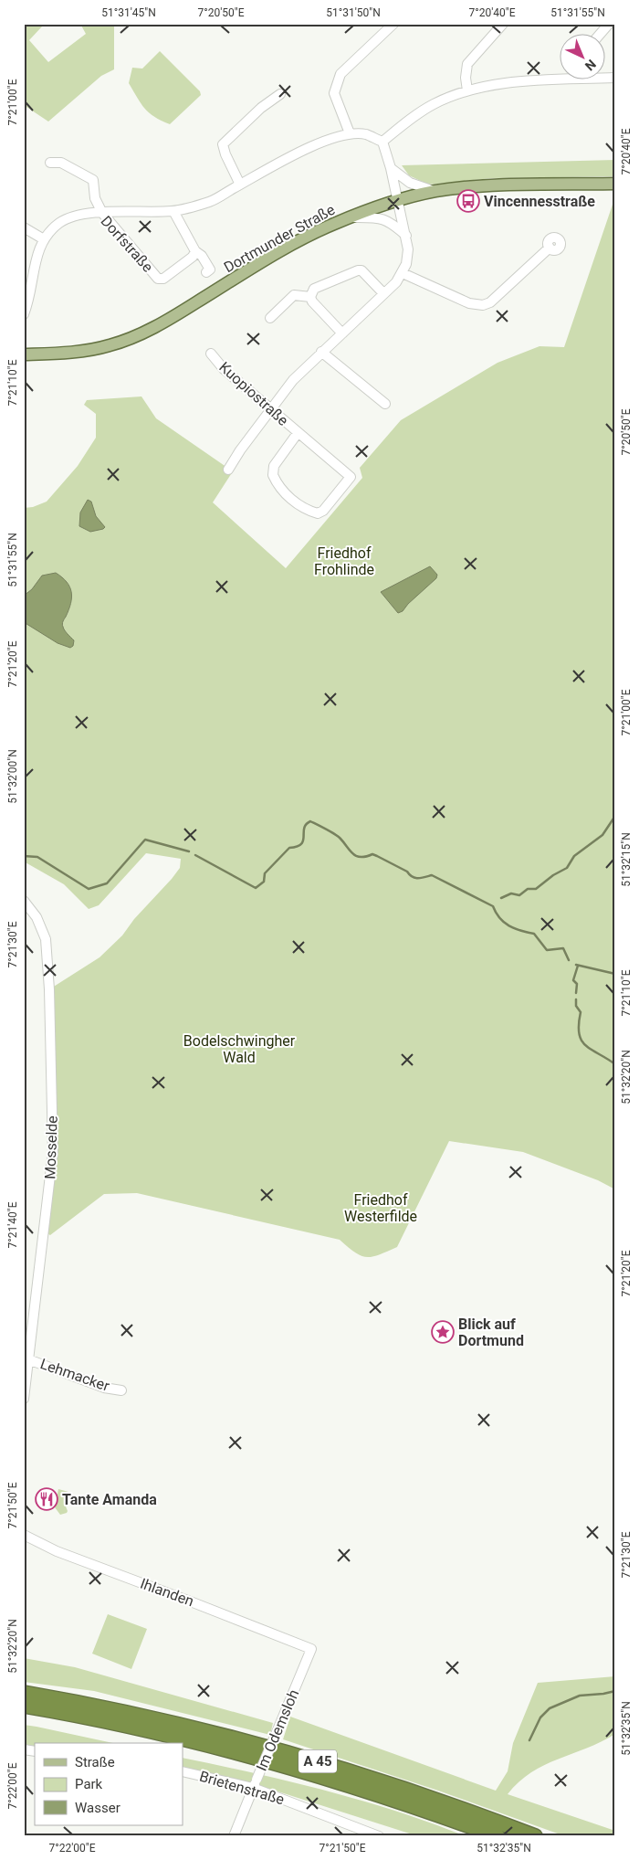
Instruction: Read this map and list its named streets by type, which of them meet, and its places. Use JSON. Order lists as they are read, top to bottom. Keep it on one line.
{"streets":{"highway":["A 45"],"main road":["Dortmunder Straße"],"street":["Dorfstraße","Kuopiostraße","Mosselde","Lehmacker","Ihlanden","Im Odemsloh","Brietenstraße"]},"crossings":[["Mosselde","Lehmacker"],["Ihlanden","Im Odemsloh"],["Im Odemsloh","Brietenstraße"]],"parks":["Friedhof Frohlinde","Bodelschwingher Wald","Friedhof Westerfilde"],"places":{"bus stop":["Vincennesstraße"],"place":["Blick auf Dortmund"],"restaurant":["Tante Amanda"]},"legend":["Straße","Park","Wasser"],"north":"bottom right","coordinates":["51°31'45\"N","7°20'50\"E","51°31'50\"N","7°20'40\"E","51°31'55\"N","7°21'00\"E","7°21'10\"E","7°21'20\"E","51°32'00\"N","51°32'15\"N","7°21'30\"E","51°32'20\"N","7°21'40\"E","7°21'50\"E","51°32'35\"N","7°22'00\"E"]}
